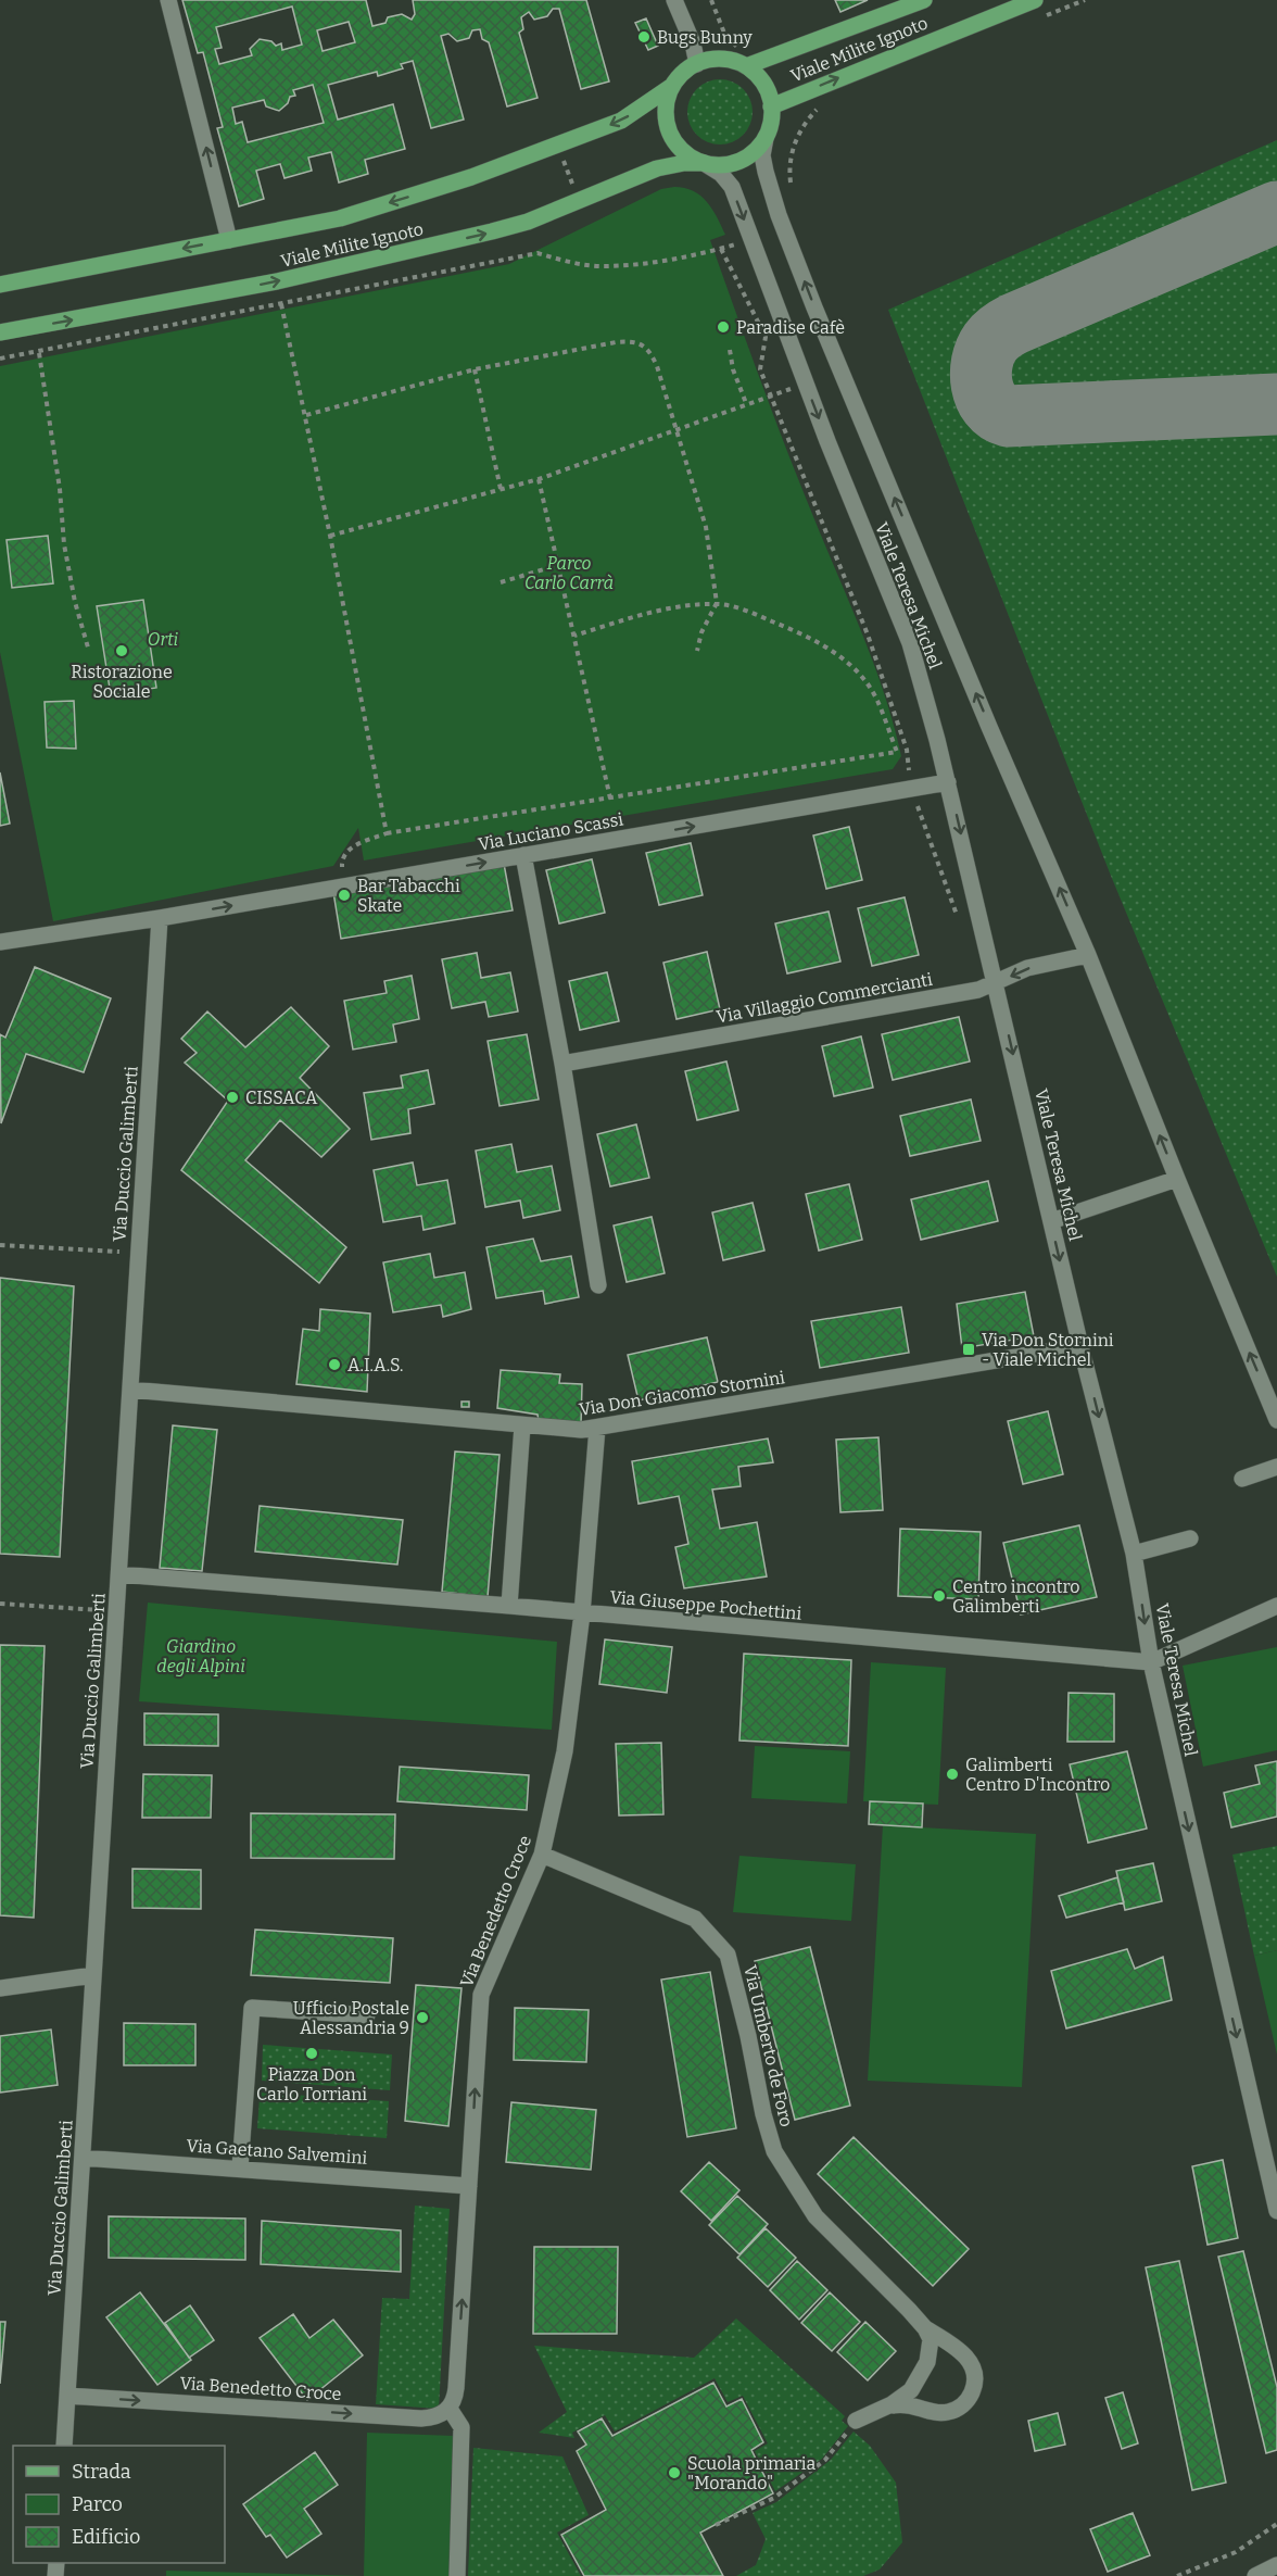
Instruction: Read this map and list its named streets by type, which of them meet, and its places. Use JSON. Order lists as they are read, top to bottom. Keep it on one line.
{"streets":{"main road":["Viale Milite Ignoto"],"street":["Viale Teresa Michel","Via Luciano Scassi","Via Villaggio Commercianti","Via Duccio Galimberti","Via Don Giacomo Stornini","Via Giuseppe Pochettini","Via Benedetto Croce","Via Umberto de Foro","Via Gaetano Salvemini"]},"crossings":[["Viale Milite Ignoto","Viale Teresa Michel"],["Viale Teresa Michel","Via Luciano Scassi"],["Viale Teresa Michel","Via Villaggio Commercianti"],["Viale Teresa Michel","Via Don Giacomo Stornini"],["Viale Teresa Michel","Via Giuseppe Pochettini"],["Via Luciano Scassi","Via Duccio Galimberti"],["Via Duccio Galimberti","Via Don Giacomo Stornini"],["Via Duccio Galimberti","Via Giuseppe Pochettini"],["Via Duccio Galimberti","Via Benedetto Croce"],["Via Duccio Galimberti","Via Gaetano Salvemini"],["Via Don Giacomo Stornini","Via Benedetto Croce"],["Via Giuseppe Pochettini","Via Benedetto Croce"],["Via Benedetto Croce","Via Umberto de Foro"],["Via Benedetto Croce","Via Gaetano Salvemini"]],"one_way":["Via Luciano Scassi"],"parks":["Parco Carlo Carrà","Orti","Giardino degli Alpini"],"places":{"other":["Bugs Bunny","Paradise Cafè","Ristorazione Sociale","Bar Tabacchi Skate","CISSACA","A.I.A.S.","Centro incontro Galimberti","Galimberti Centro D'Incontro","Ufficio Postale Alessandria 9","Piazza Don Carlo Torriani","Scuola primaria \"Morando\""],"transit":["Via Don Stornini - Viale Michel"]},"legend":["Strada","Parco","Edificio"]}
